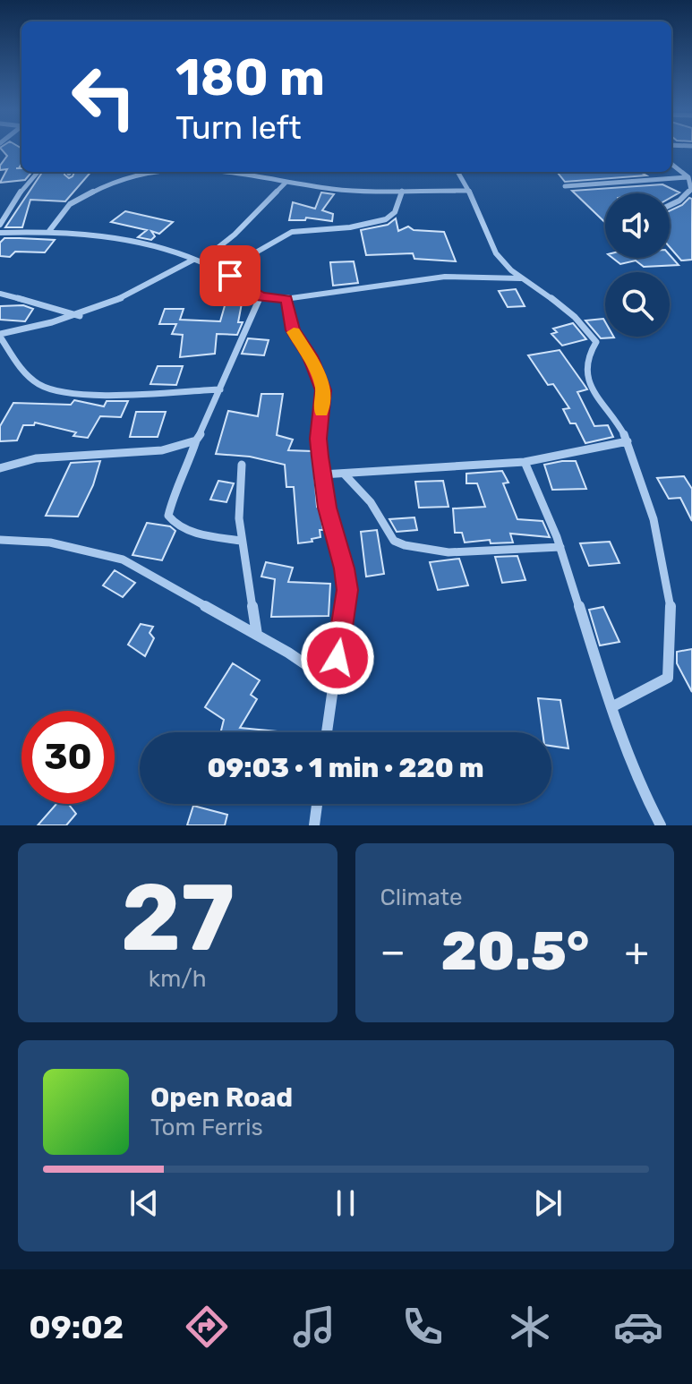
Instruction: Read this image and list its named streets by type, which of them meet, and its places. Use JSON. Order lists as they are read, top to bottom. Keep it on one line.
{"page":{"turn":["180 m","Turn left"],"limit":"30","trip":"09:03 · 1 min · 220 m","tile":[["27","km/h"],"Climate"],"heat":["−","20.5°","+"],"song":["Open Road","Tom Ferris"],"tabs":"09:02"}}
